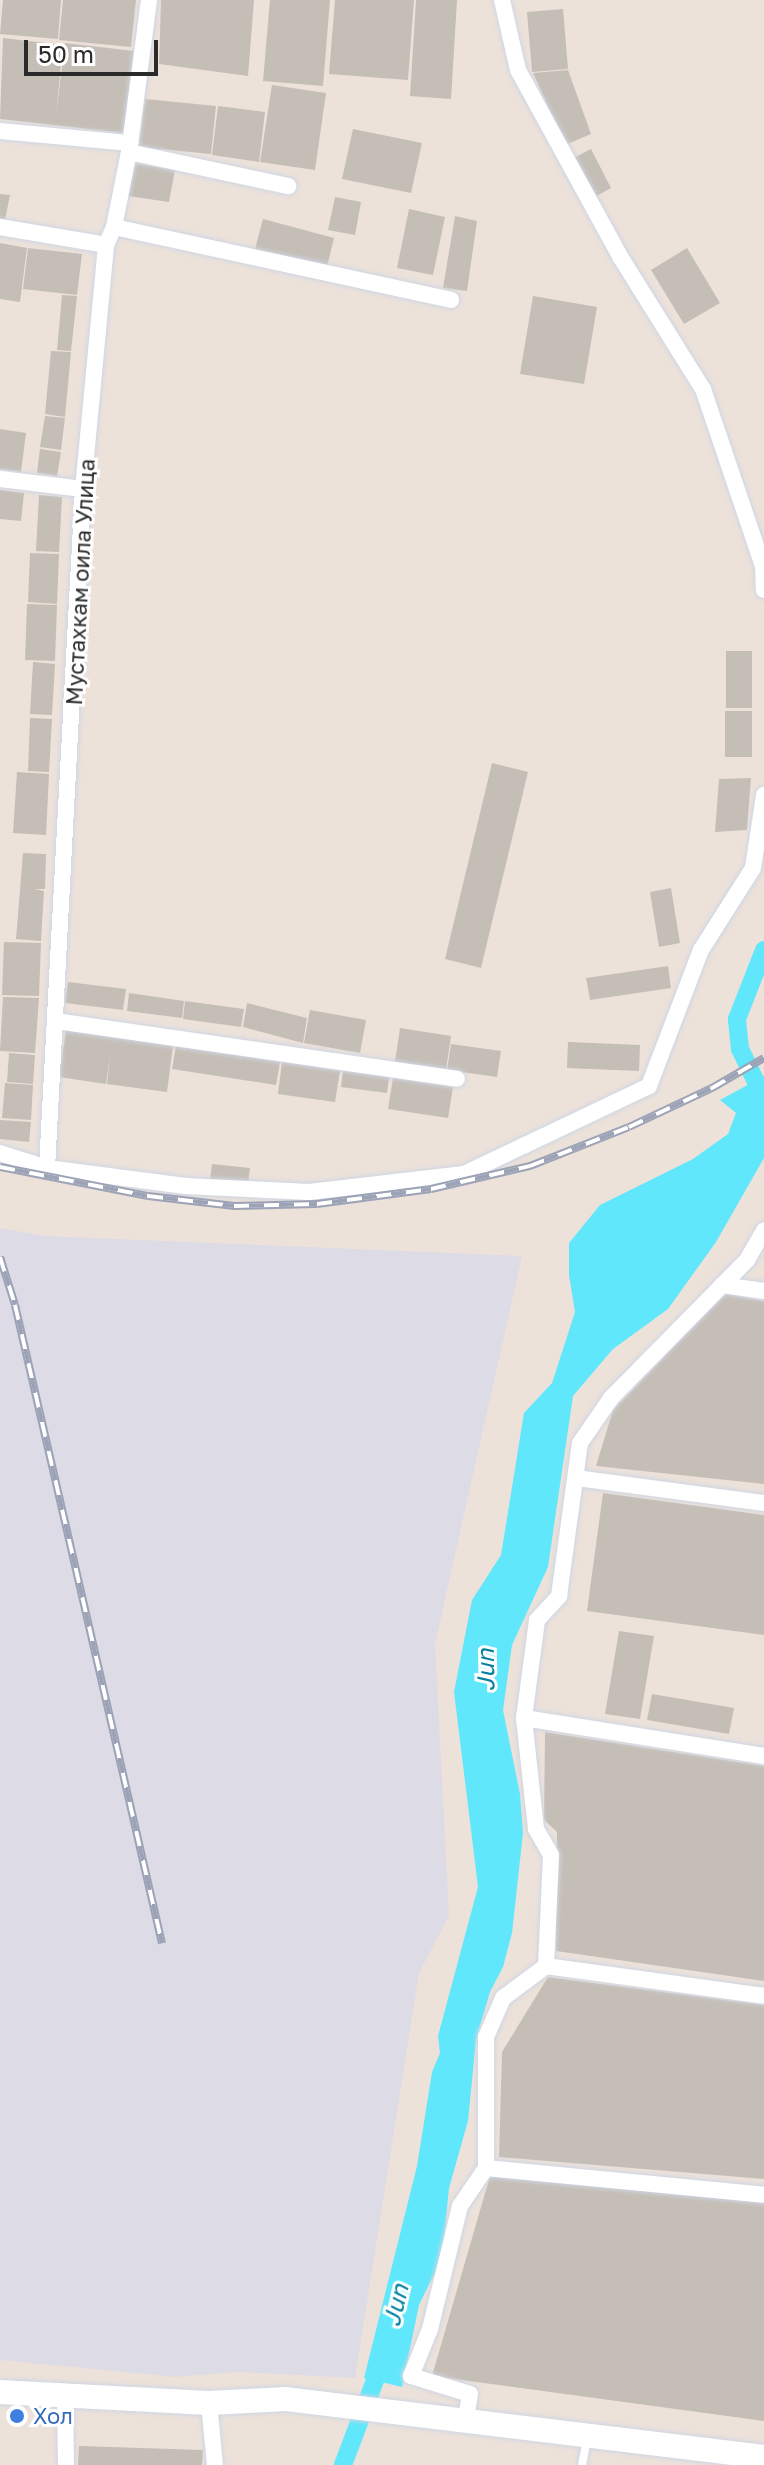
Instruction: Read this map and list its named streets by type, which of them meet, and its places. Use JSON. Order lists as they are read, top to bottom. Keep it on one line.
{"streets":{"street":["Мустахкам оила Улица"]},"water":["Jun"],"places":["Хол"],"scale_bar":"50 m"}
